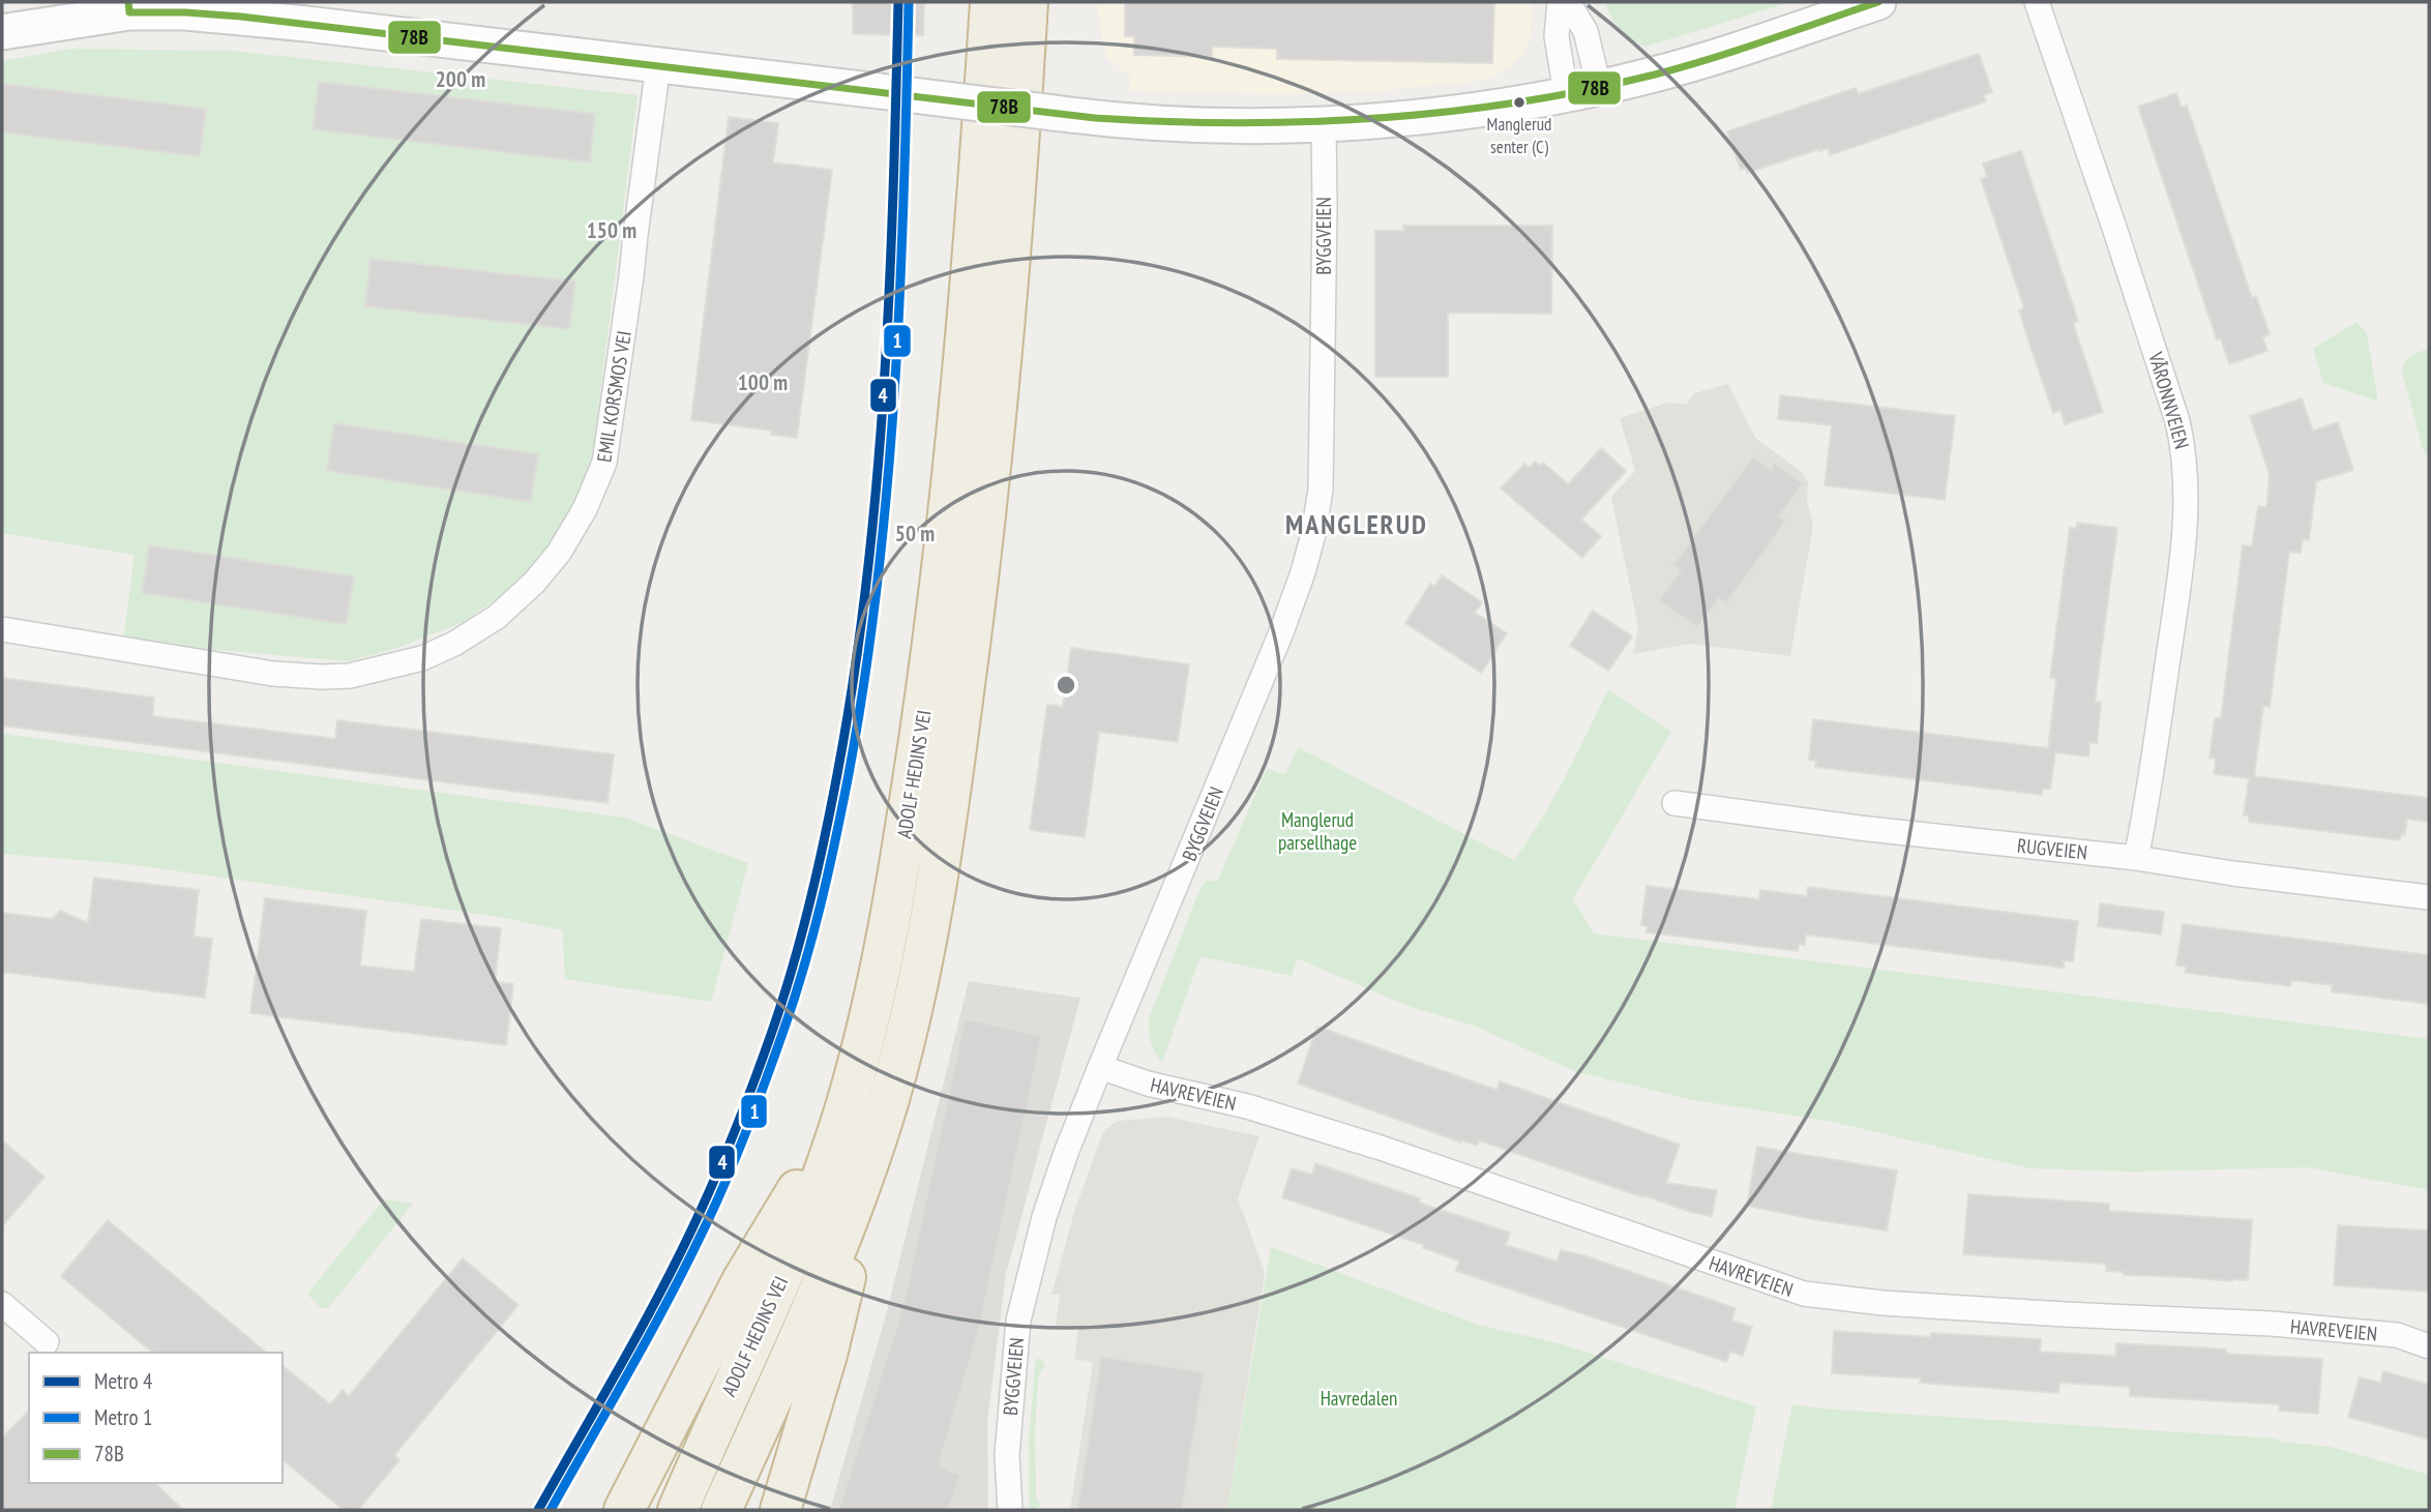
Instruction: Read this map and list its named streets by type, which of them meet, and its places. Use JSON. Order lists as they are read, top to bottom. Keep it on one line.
{"streets":{"highway":["ADOLF HEDINS VEI"],"street":["BYGGVEIEN","EMIL KORSMOS VEI","VÅRONNVEIEN","RUGVEIEN","HAVREVEIEN"]},"crossings":[["BYGGVEIEN","HAVREVEIEN"],["VÅRONNVEIEN","RUGVEIEN"]],"districts":["MANGLERUD"],"parks":["Manglerud parsellhage","Havredalen"],"places":["Manglerud senter (C)"],"lines":["metro line 4","metro line 1","transit line 78B"],"legend":["Metro 4","Metro 1","78B"],"rings":["200 m","150 m","100 m","50 m"]}
